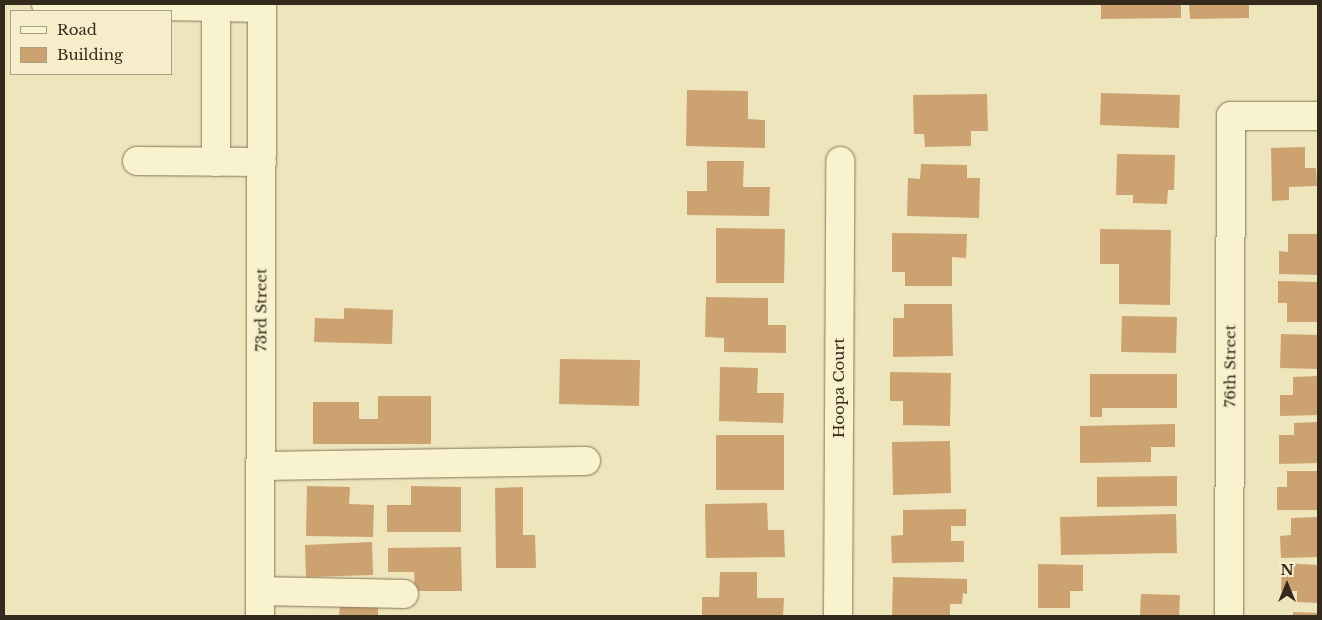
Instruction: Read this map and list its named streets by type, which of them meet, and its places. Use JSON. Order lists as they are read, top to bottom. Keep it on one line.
{"streets":{"street":["73rd Street","76th Street","Hoopa Court"]},"legend":["Road","Building"],"north":"top"}
